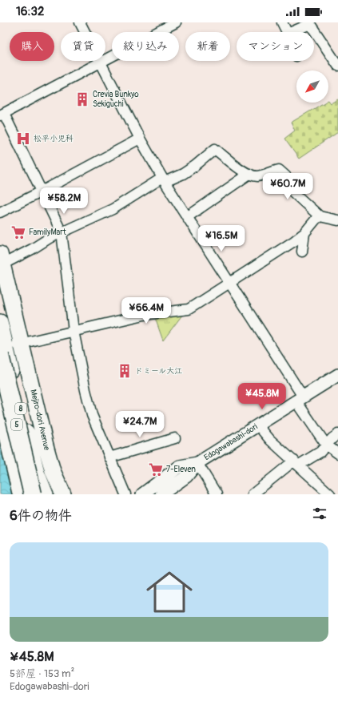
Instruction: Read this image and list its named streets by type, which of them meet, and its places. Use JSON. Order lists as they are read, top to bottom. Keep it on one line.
{"streets":{"highway":["5"],"main road":["8","Mejiro-dori Avenue"],"street":["Edogawabashi-dori"]},"crossings":[["8","Mejiro-dori Avenue"],["Mejiro-dori Avenue","5"]],"places":{"building":["Crevia Bunkyo Sekiguchi","ドミール大江"],"hospital":["松平小児科"],"supermarket":["FamilyMart","7-Eleven"]},"north":"bottom left","page":{"status":"16:32","chip":["購入","賃貸","絞り込み","新着","マンション"],"price":["¥60.7M","¥58.2M","¥16.5M","¥66.4M","¥45.8M","¥24.7M"],"heading":"6件の物件","list":[{"name":"¥45.8M","note":"5部屋 · 153 m² · Edogawabashi-dori"}]}}
